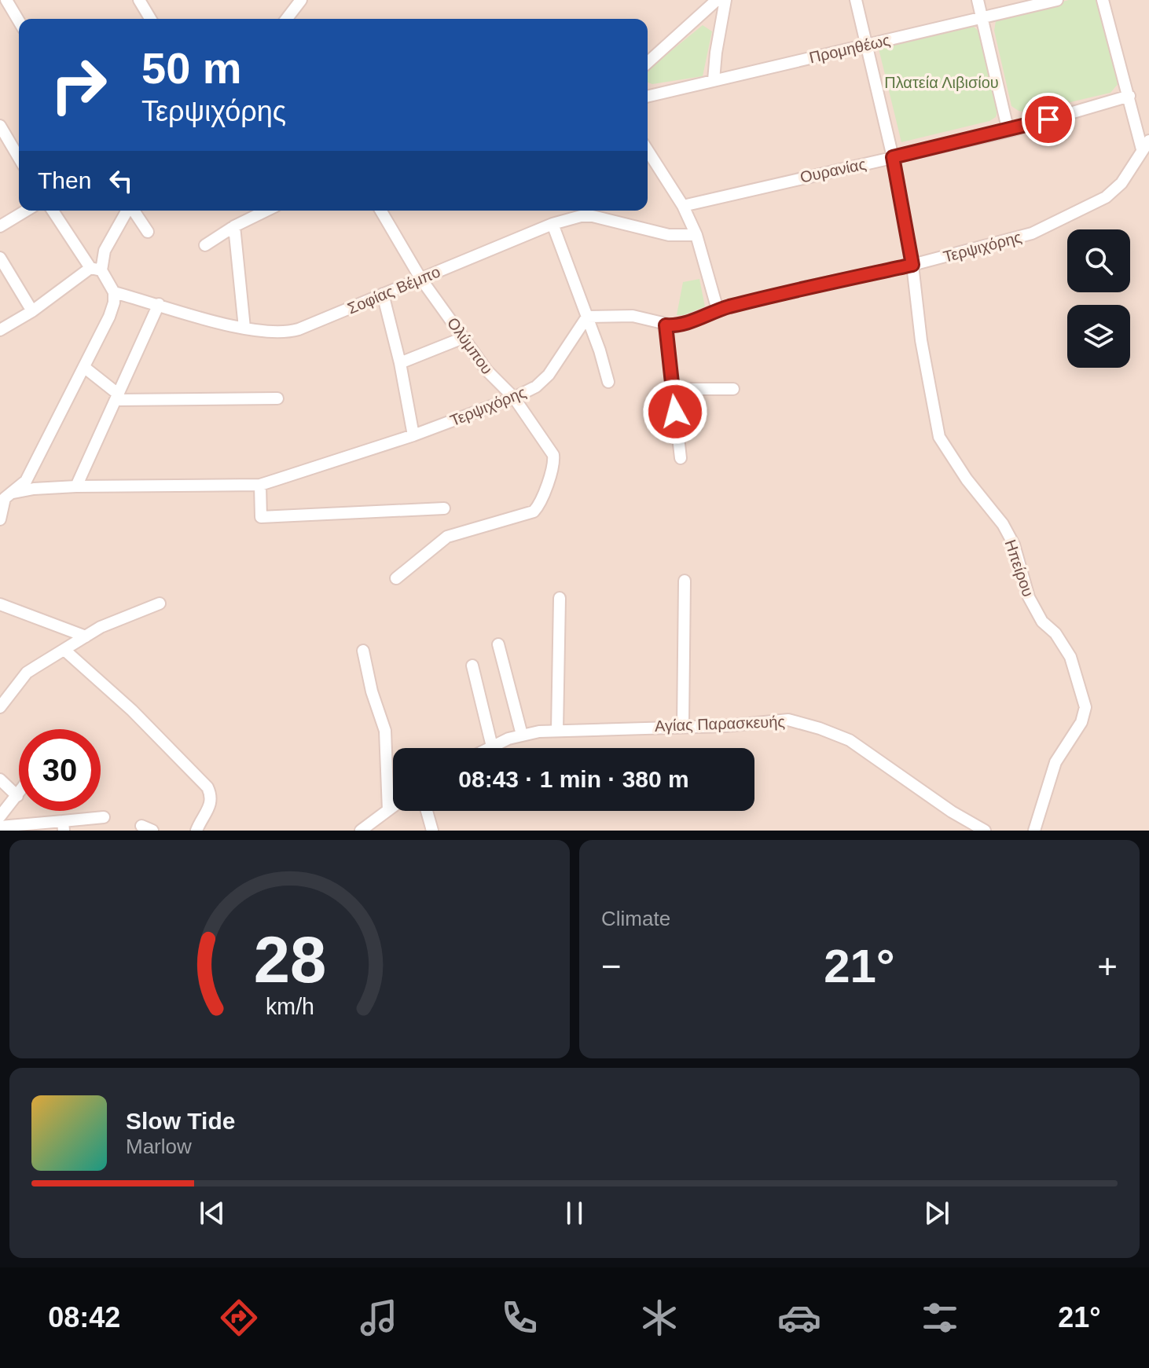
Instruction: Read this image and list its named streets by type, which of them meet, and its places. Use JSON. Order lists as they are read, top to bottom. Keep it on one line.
{"streets":{"street":["Προμηθέως","Ουρανίας","Τερψιχόρης","Σοφίας Βέμπο","Ολύμπου","Ηπείρου","Αγίας Παρασκευής"]},"crossings":[["Προμηθέως","Ηπείρου"],["Ουρανίας","Ηπείρου"],["Τερψιχόρης","Ολύμπου"],["Τερψιχόρης","Ηπείρου"],["Σοφίας Βέμπο","Ολύμπου"]],"parks":["Πλατεία Λιβισίου"],"page":{"turn":["50 m","Τερψιχόρης"],"then":"Then","limit":"30","trip":"08:43 · 1 min · 380 m","tile":"Climate","heat":["−","21°","+"],"song":["Slow Tide","Marlow"],"tabs":["08:42","21°"],"gauge":["28","km/h"]}}
